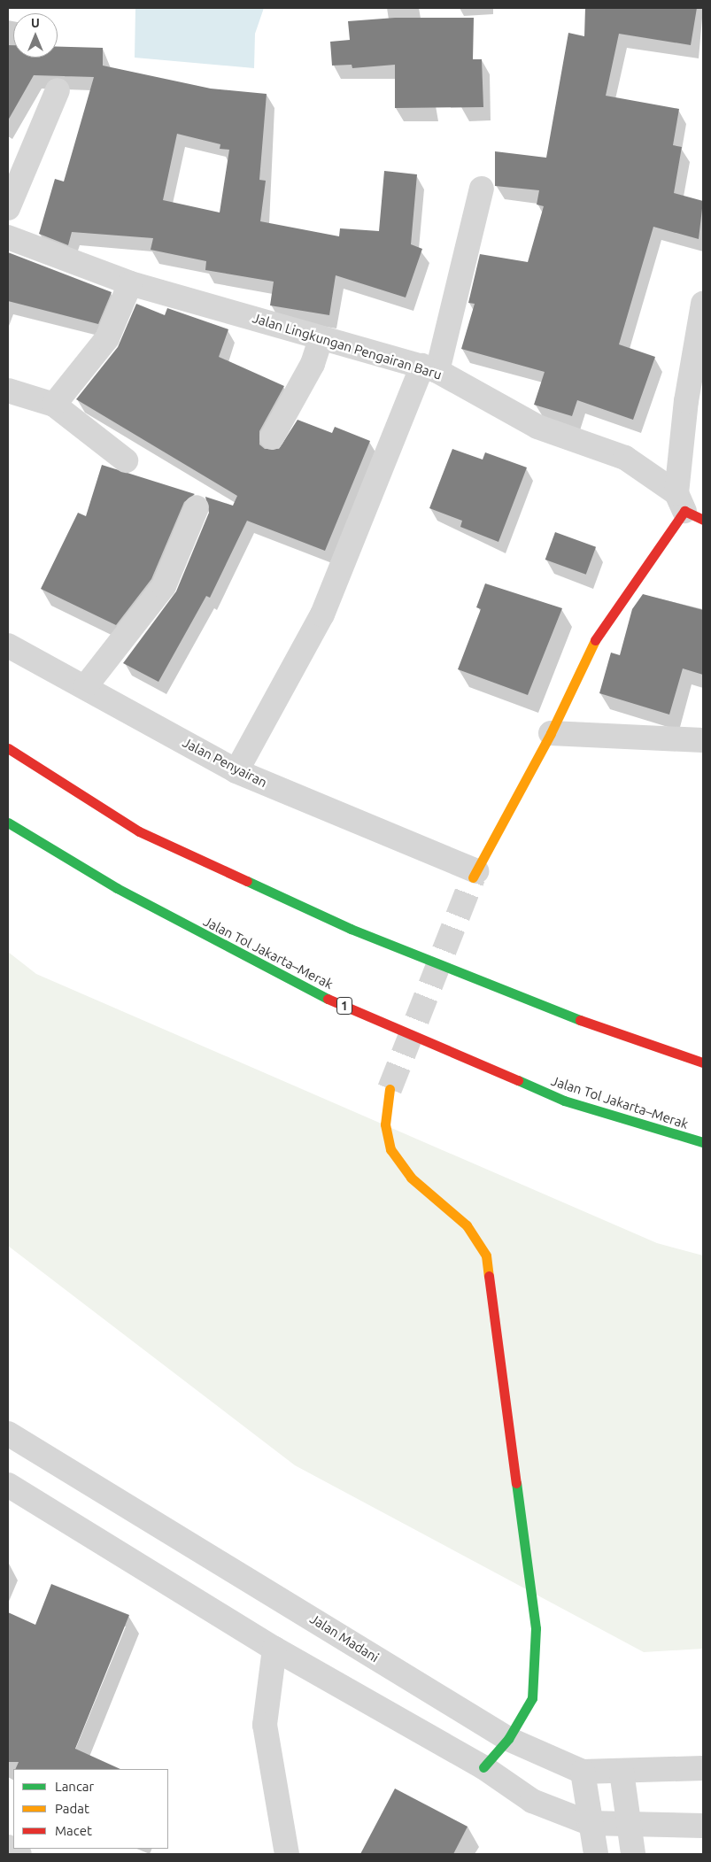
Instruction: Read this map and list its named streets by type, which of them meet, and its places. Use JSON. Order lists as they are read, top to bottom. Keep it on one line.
{"streets":{"main road":["Jalan Tol Jakarta–Merak","1"],"street":["Jalan Lingkungan Pengairan Baru","Jalan Penyairan","Jalan Madani"]},"legend":["Lancar","Padat","Macet"],"north":"top"}
